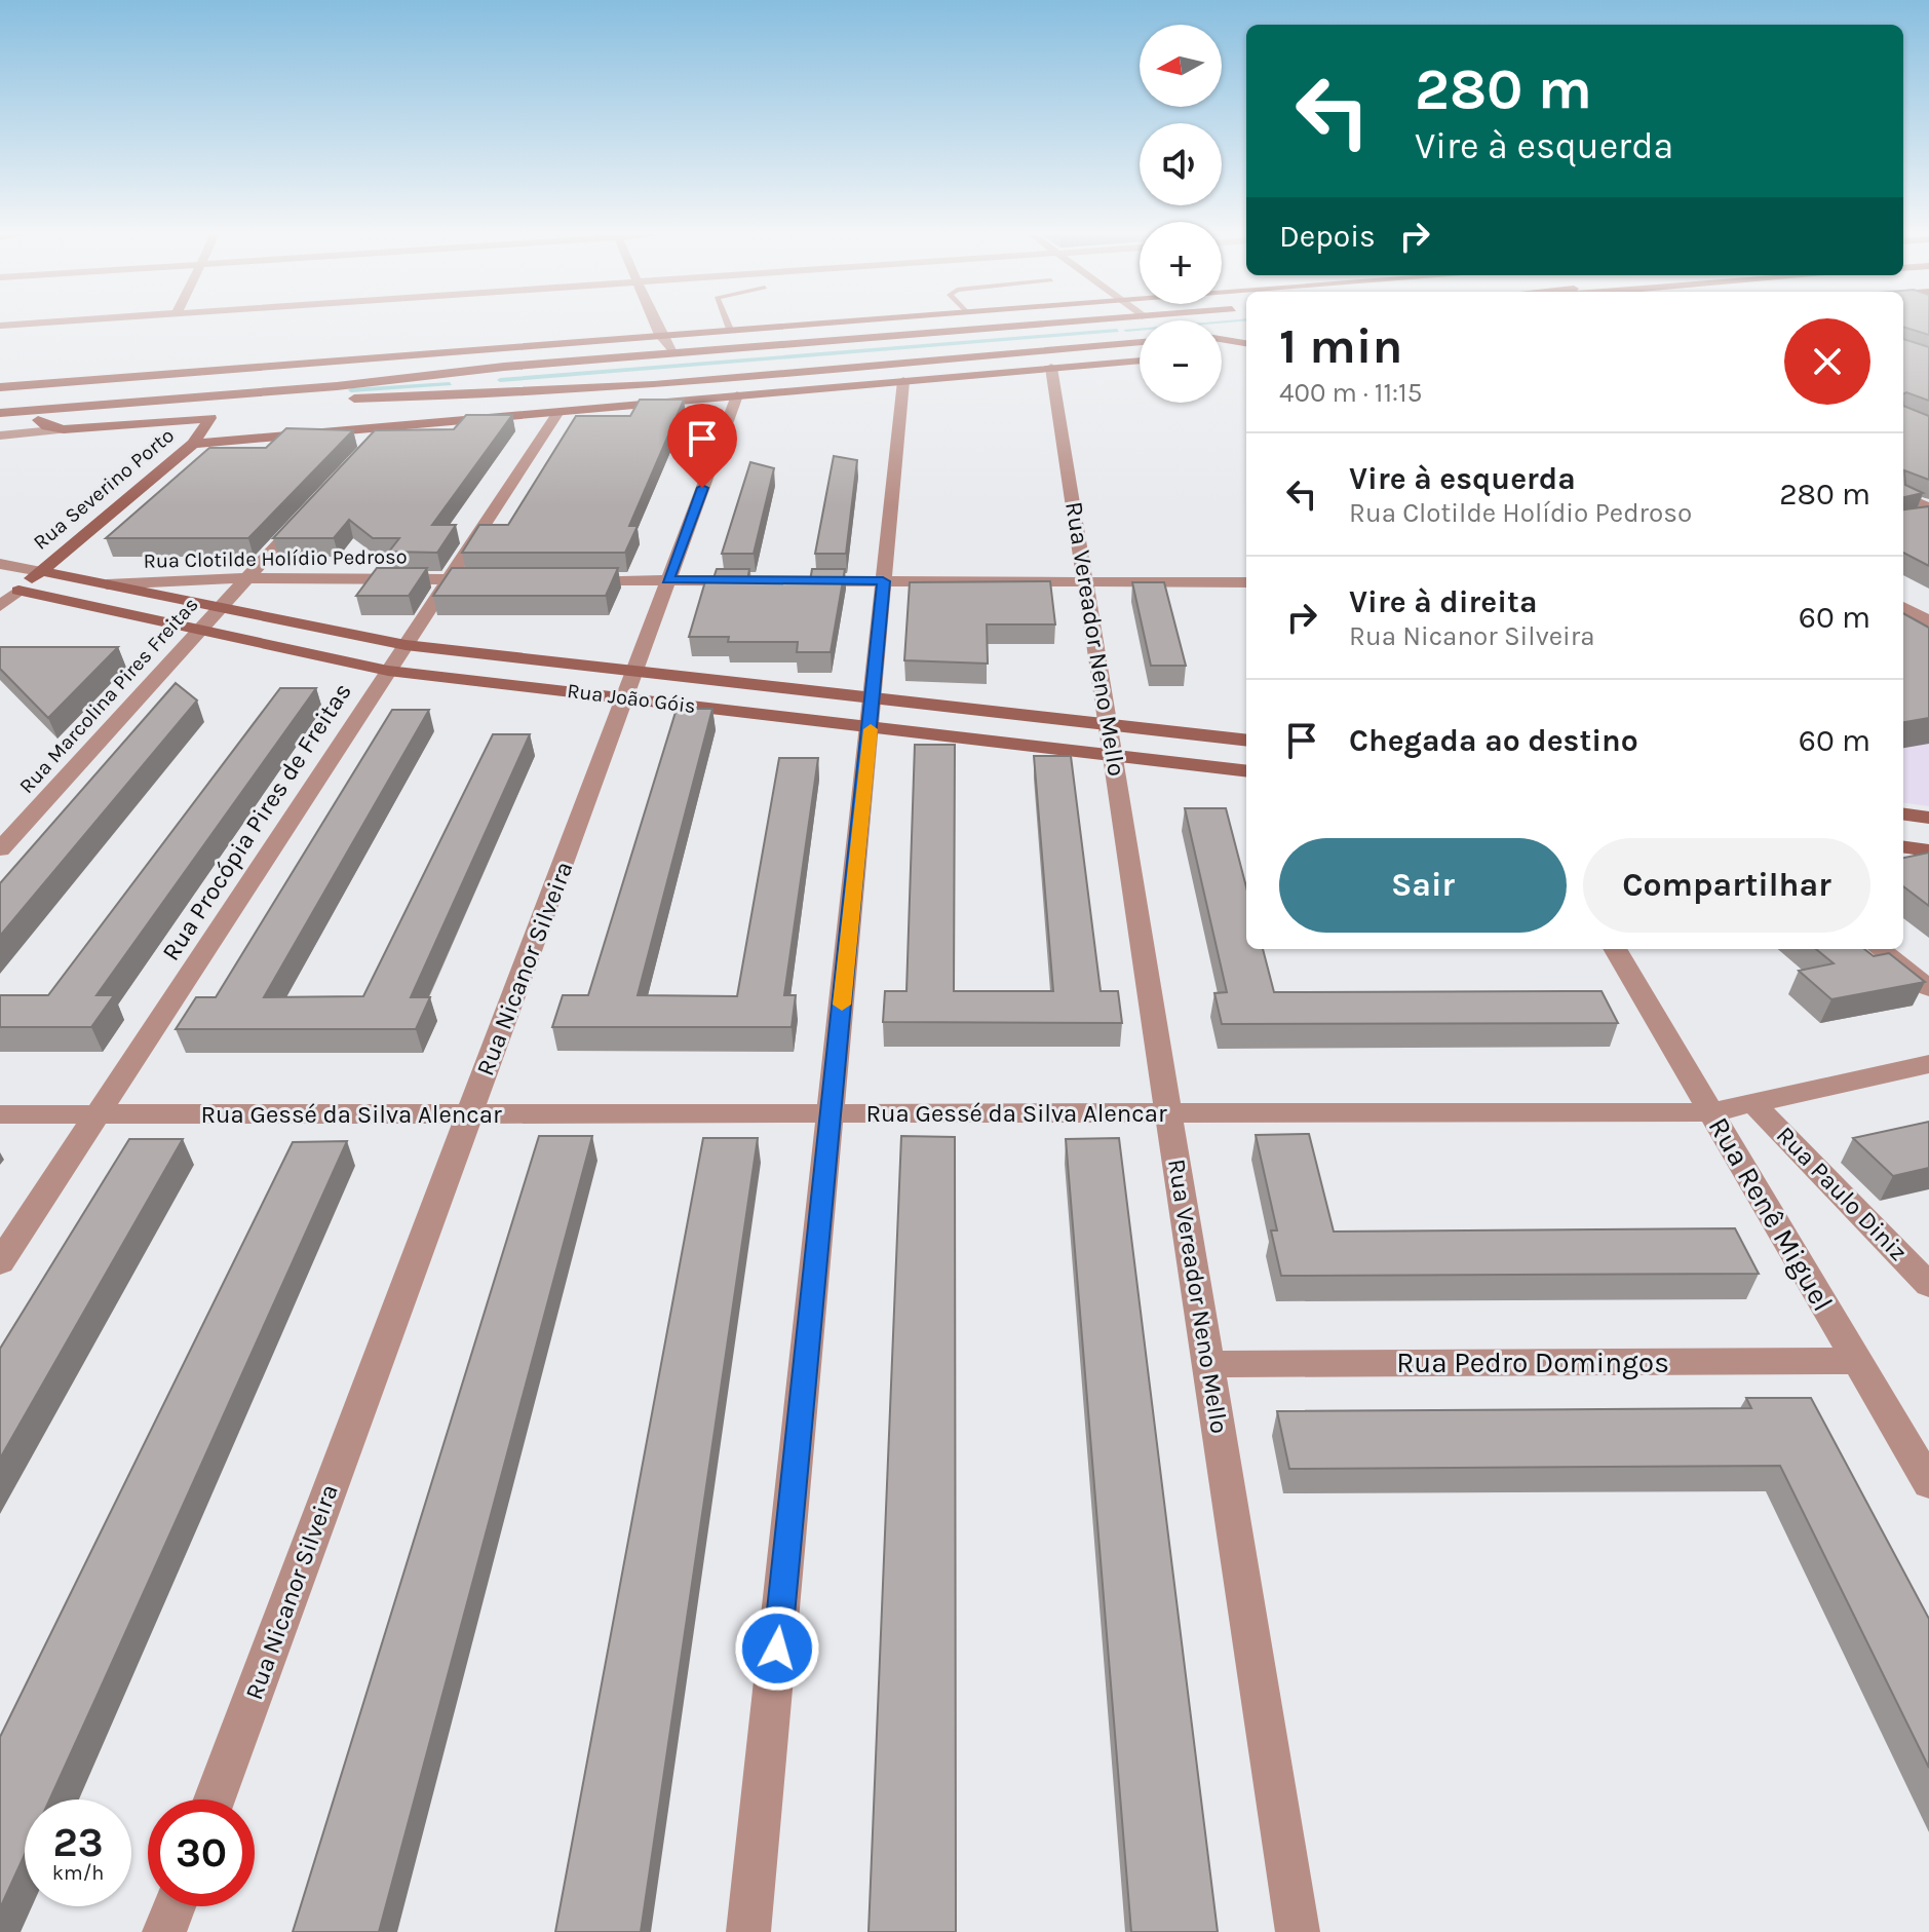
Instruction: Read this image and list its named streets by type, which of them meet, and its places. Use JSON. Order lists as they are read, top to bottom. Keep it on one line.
{"streets":{"street":["Rua Severino Porto","Rua Clotilde Holídio Pedroso","Rua Vereador Neno Mello","Rua Marcolina Pires Freitas","Rua João Góis","Rua Procópia Pires de Freitas","Rua Nicanor Silveira","Rua Gessé da Silva Alencar","Rua Paulo Diniz","Rua Renê Miguel","Rua Pedro Domingos"]},"crossings":[["Rua Severino Porto","Rua Clotilde Holídio Pedroso"],["Rua Severino Porto","Rua João Góis"],["Rua Clotilde Holídio Pedroso","Rua Marcolina Pires Freitas"],["Rua Clotilde Holídio Pedroso","Rua João Góis"],["Rua Clotilde Holídio Pedroso","Rua Procópia Pires de Freitas"],["Rua Vereador Neno Mello","Rua João Góis"],["Rua Vereador Neno Mello","Rua Gessé da Silva Alencar"],["Rua Vereador Neno Mello","Rua Pedro Domingos"],["Rua Marcolina Pires Freitas","Rua João Góis"],["Rua João Góis","Rua Procópia Pires de Freitas"],["Rua João Góis","Rua Nicanor Silveira"],["Rua Procópia Pires de Freitas","Rua Gessé da Silva Alencar"],["Rua Nicanor Silveira","Rua Gessé da Silva Alencar"],["Rua Gessé da Silva Alencar","Rua Paulo Diniz"],["Rua Gessé da Silva Alencar","Rua Renê Miguel"],["Rua Renê Miguel","Rua Pedro Domingos"]],"north":"left","page":{"map_buttons":["+","−"],"turn":["280 m","Vire à esquerda"],"then":"Depois","heading":["1 min","400 m · 11:15"],"list":[{"name":"Vire à esquerda","note":"Rua Clotilde Holídio Pedroso","value":"280 m"},{"name":"Vire à direita","note":"Rua Nicanor Silveira","value":"60 m"},{"name":"Chegada ao destino","value":"60 m"}],"buttons":["Sair","Compartilhar"],"speed":"23 km/h","limit":"30"}}
